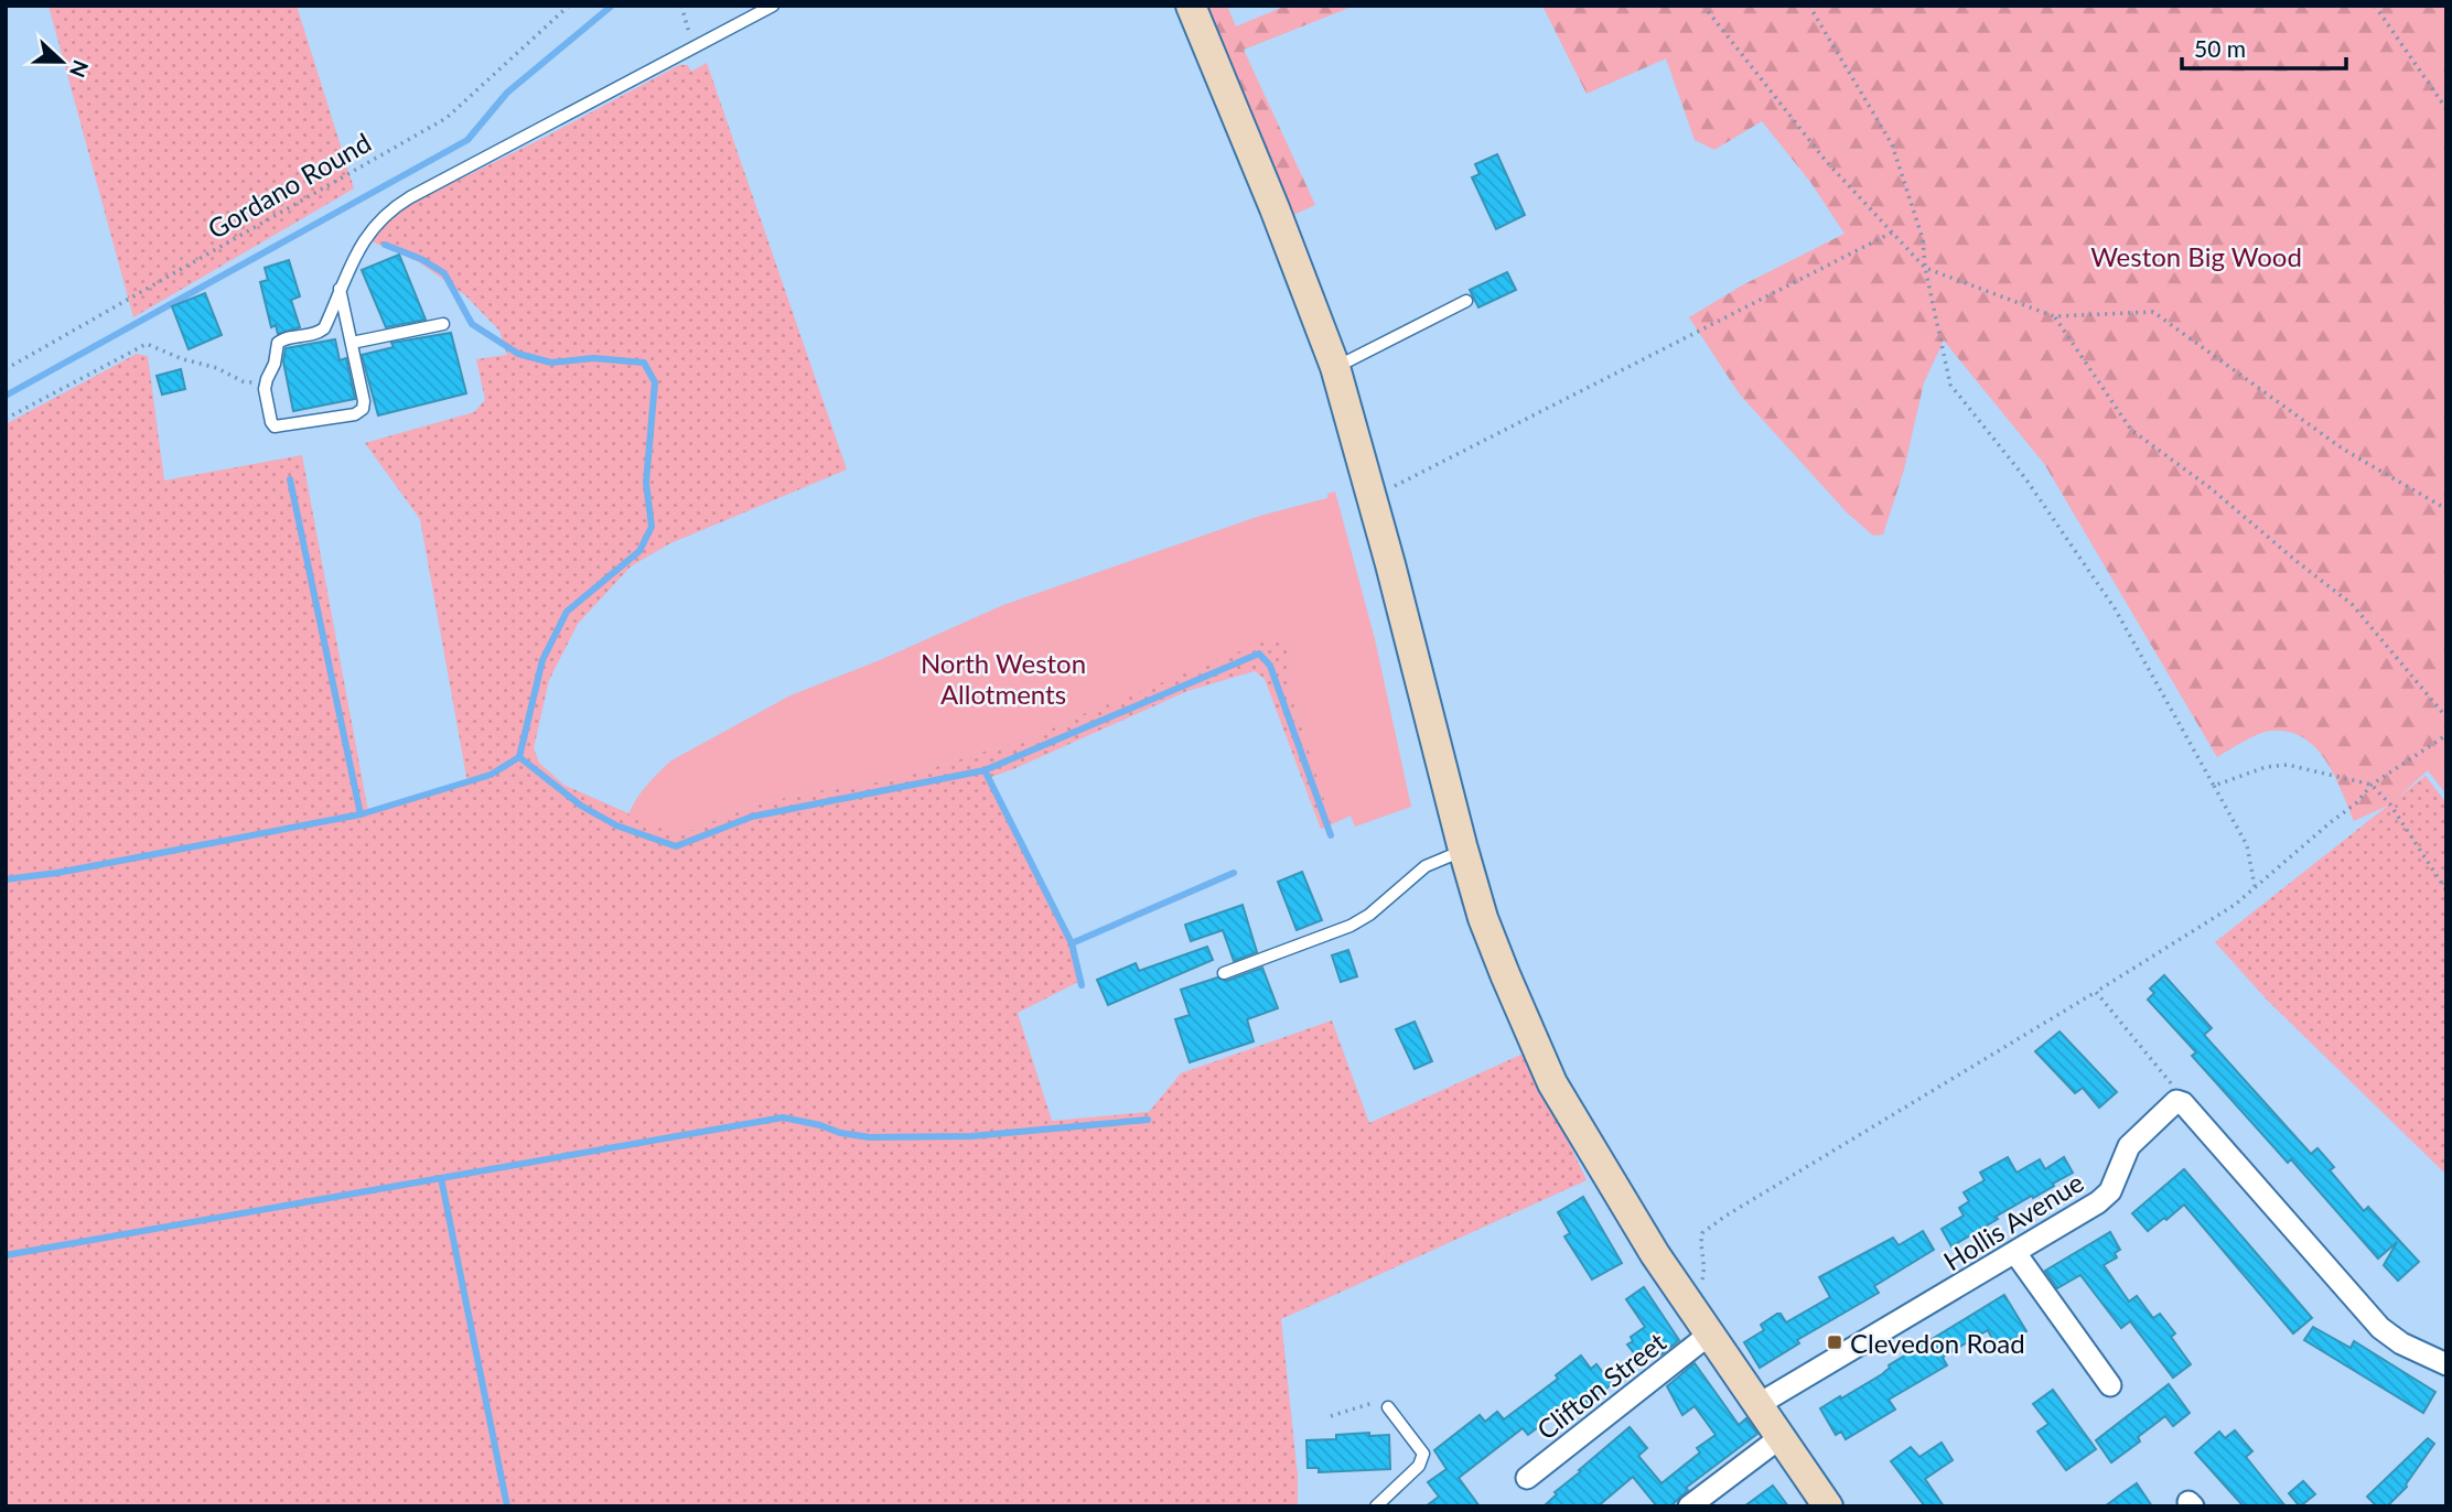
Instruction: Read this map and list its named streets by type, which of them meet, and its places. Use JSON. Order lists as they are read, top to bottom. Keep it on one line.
{"streets":{"street":["Hollis Avenue","Clifton Street"],"path":["Gordano Round"]},"parks":["Weston Big Wood","North Weston Allotments"],"places":{"transit":["Clevedon Road"]},"scale_bar":"50 m","north":"right"}
